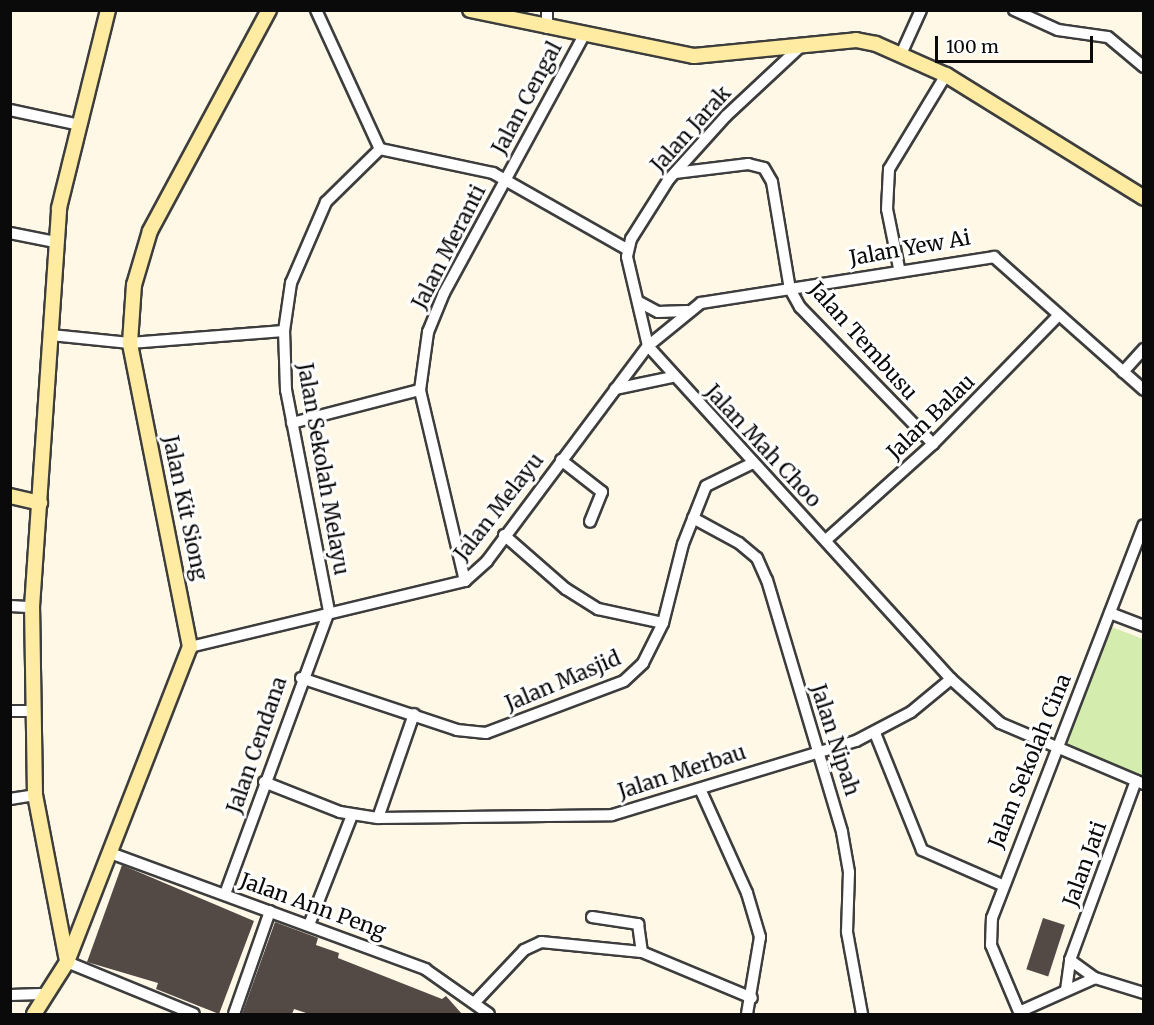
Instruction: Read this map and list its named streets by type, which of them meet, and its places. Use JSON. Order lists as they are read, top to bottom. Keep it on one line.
{"streets":{"street":["Jalan Cengal","Jalan Jarak","Jalan Meranti","Jalan Yew Ai","Jalan Tembusu","Jalan Balau","Jalan Mah Choo","Jalan Sekolah Melayu","Jalan Melayu","Jalan Kit Siong","Jalan Masjid","Jalan Nipah","Jalan Cendana","Jalan Sekolah Cina","Jalan Merbau","Jalan Jati","Jalan Ann Peng"]},"crossings":[["Jalan Cengal","Jalan Meranti"],["Jalan Jarak","Jalan Tembusu"],["Jalan Jarak","Jalan Mah Choo"],["Jalan Meranti","Jalan Melayu"],["Jalan Yew Ai","Jalan Tembusu"],["Jalan Yew Ai","Jalan Balau"],["Jalan Yew Ai","Jalan Mah Choo"],["Jalan Yew Ai","Jalan Melayu"],["Jalan Tembusu","Jalan Balau"],["Jalan Balau","Jalan Mah Choo"],["Jalan Mah Choo","Jalan Melayu"],["Jalan Mah Choo","Jalan Masjid"],["Jalan Mah Choo","Jalan Sekolah Cina"],["Jalan Mah Choo","Jalan Merbau"],["Jalan Mah Choo","Jalan Jati"],["Jalan Sekolah Melayu","Jalan Melayu"],["Jalan Sekolah Melayu","Jalan Cendana"],["Jalan Melayu","Jalan Kit Siong"],["Jalan Melayu","Jalan Cendana"],["Jalan Masjid","Jalan Nipah"],["Jalan Masjid","Jalan Cendana"],["Jalan Nipah","Jalan Merbau"],["Jalan Cendana","Jalan Merbau"],["Jalan Cendana","Jalan Ann Peng"]],"scale_bar":"100 m"}
